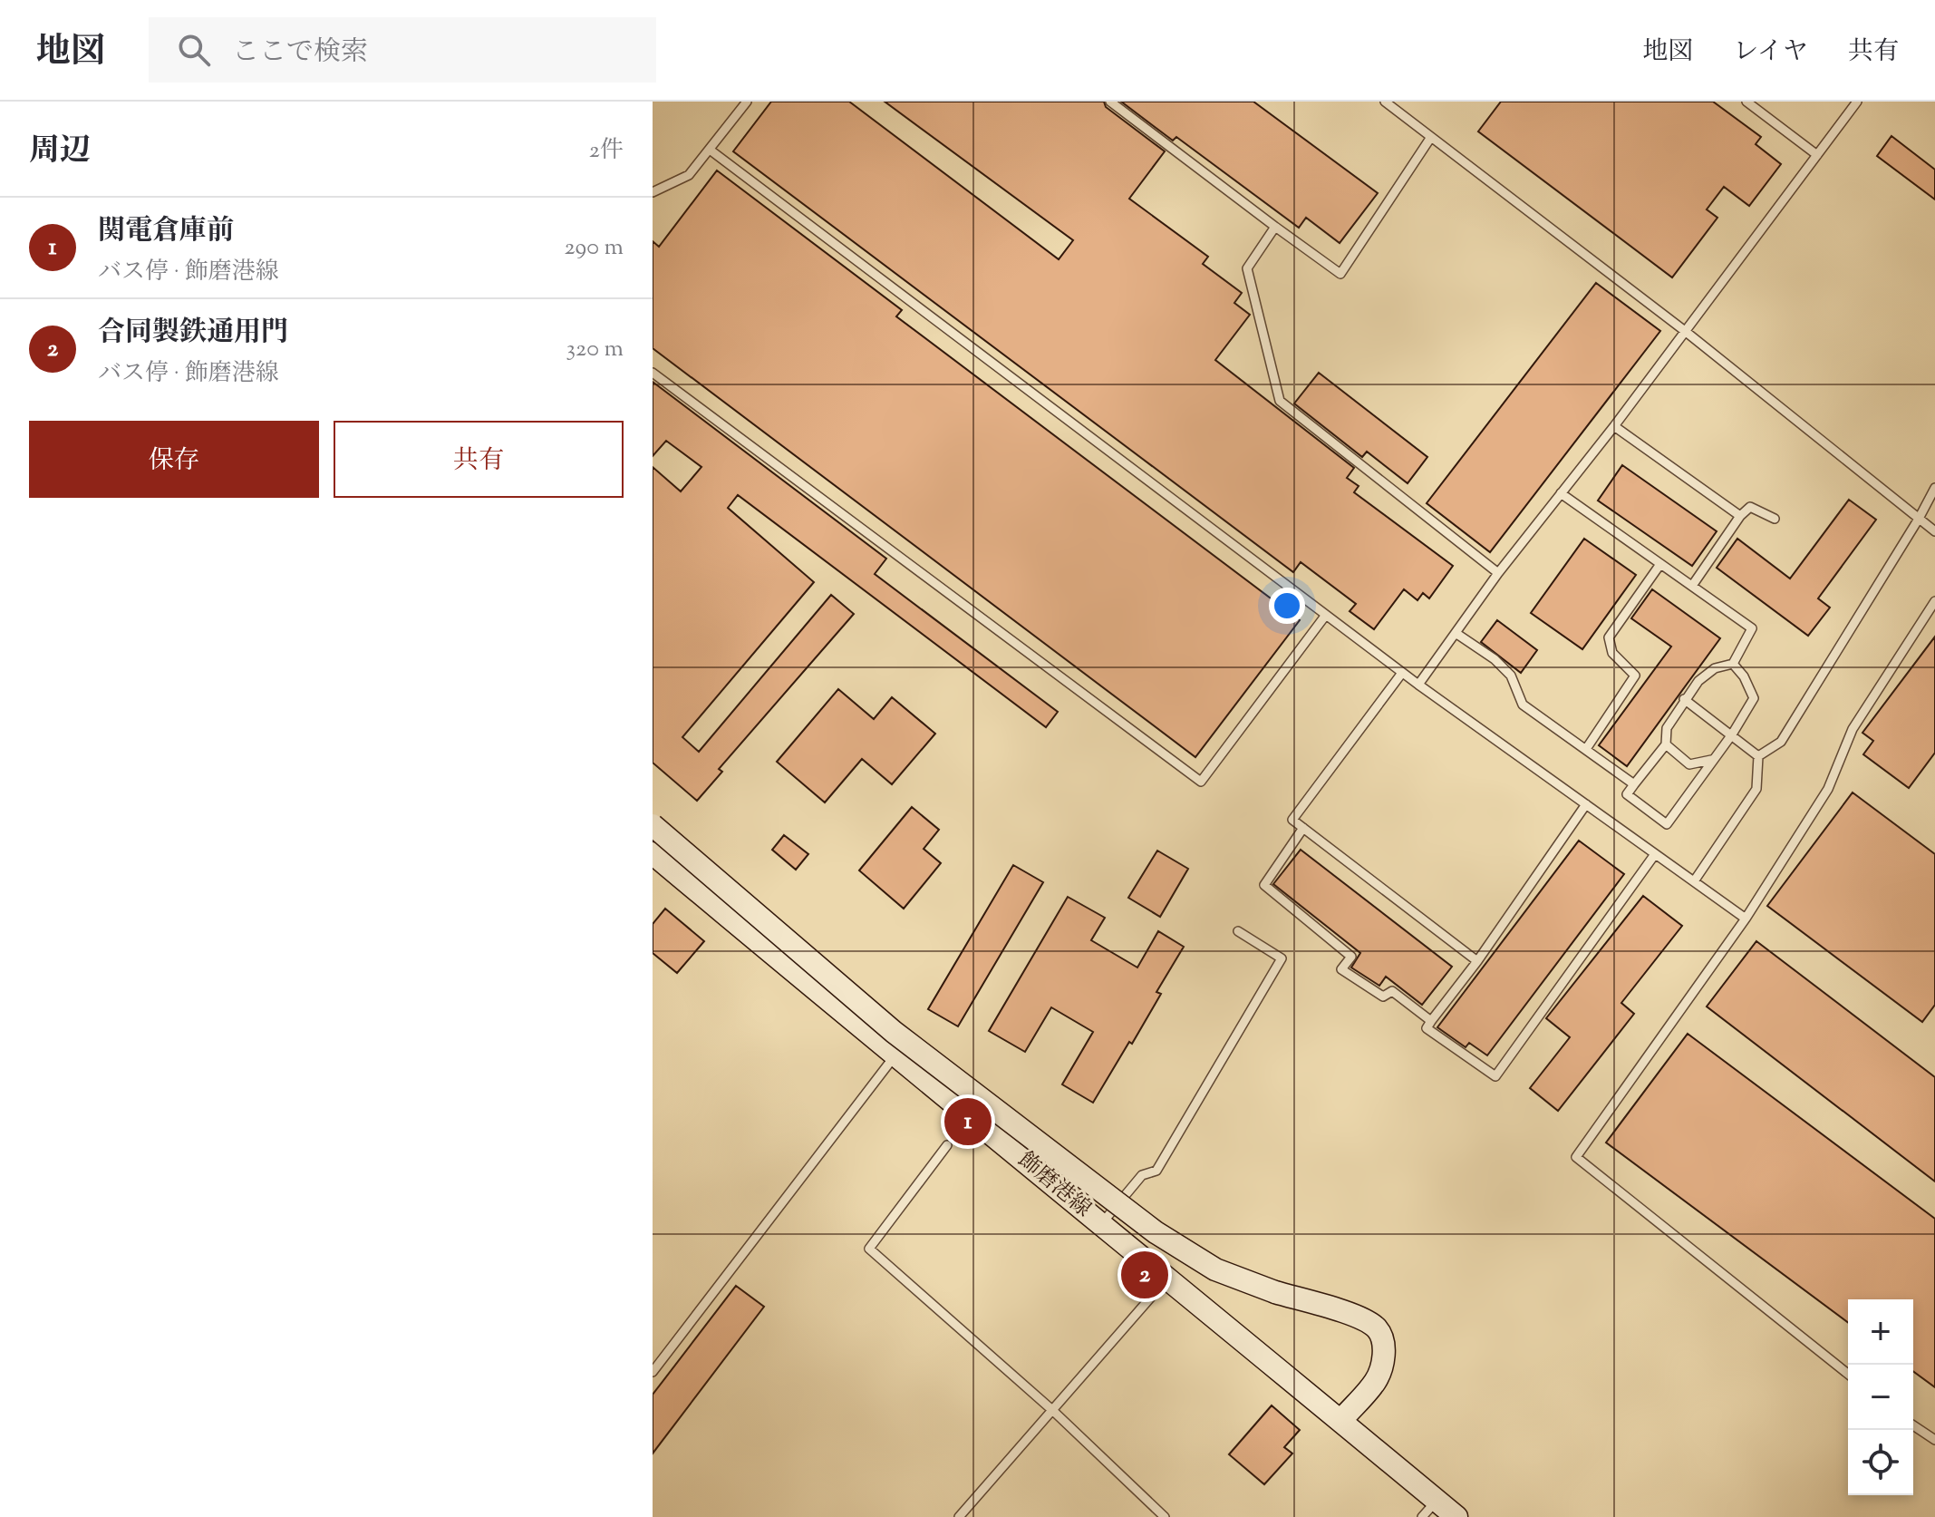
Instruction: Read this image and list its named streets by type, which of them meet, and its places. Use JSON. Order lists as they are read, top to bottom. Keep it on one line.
{"streets":{"main road":["飾磨港線"]},"page":{"header":"地図","search":"ここで検索","nav":["地図","レイヤ","共有"],"heading":["周辺","2件"],"list":[{"mark":"1","name":"関電倉庫前","note":"バス停 · 飾磨港線","value":"290 m"},{"mark":"2","name":"合同製鉄通用門","note":"バス停 · 飾磨港線","value":"320 m"}],"buttons":["保存","共有"],"pins":["1","2"],"map_buttons":["+","−"]}}
